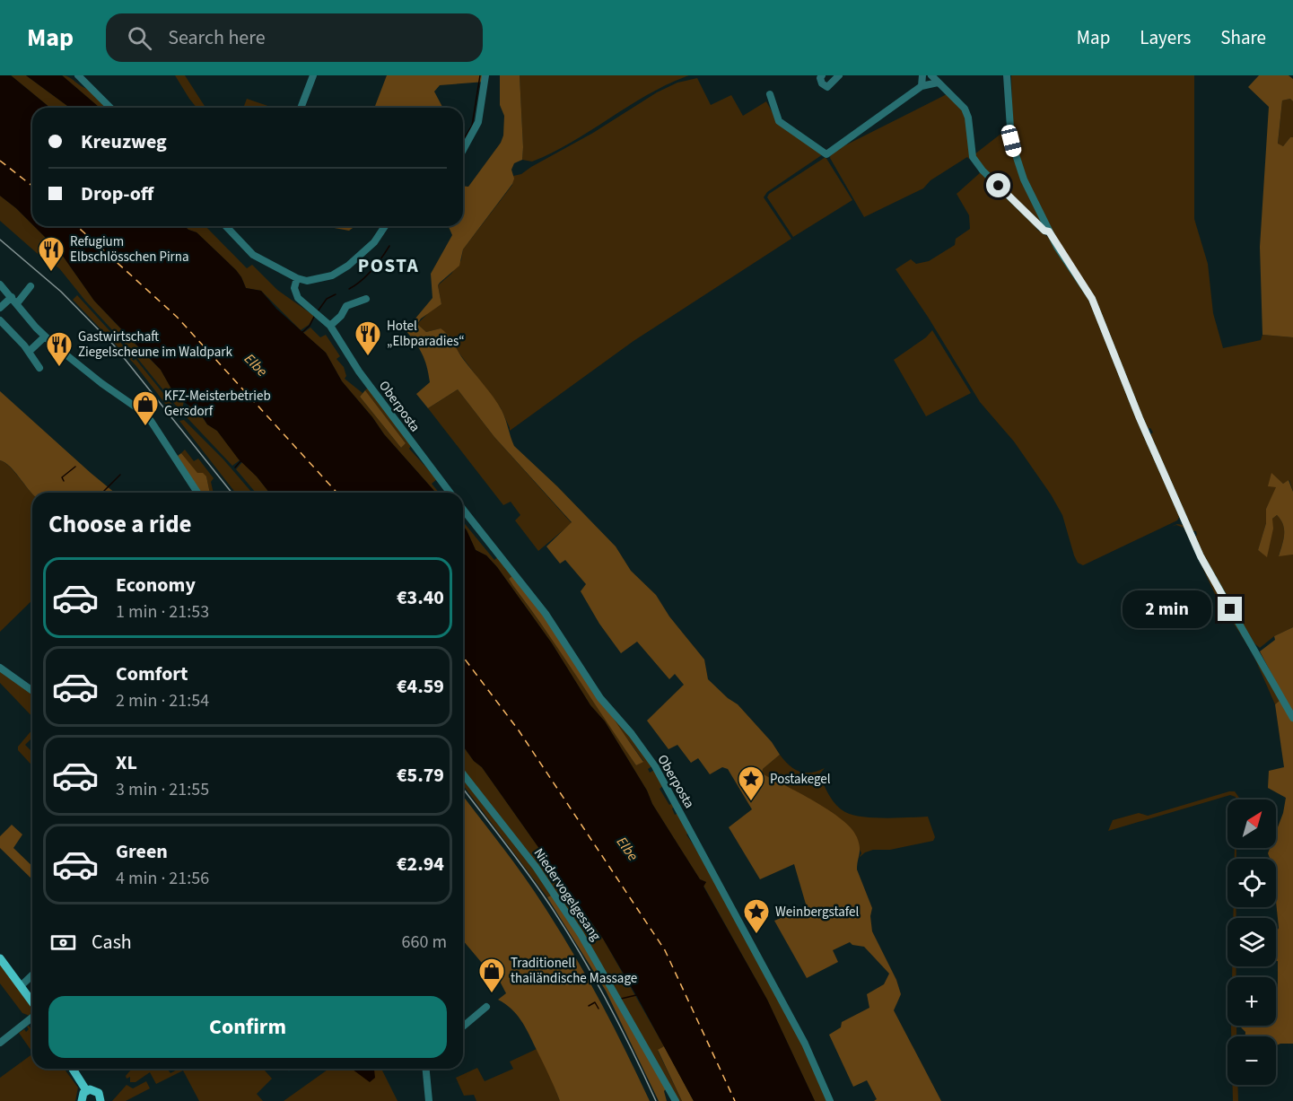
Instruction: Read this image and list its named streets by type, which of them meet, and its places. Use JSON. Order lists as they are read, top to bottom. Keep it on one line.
{"streets":{"street":["Oberposta","Niedervogelgesang"]},"districts":["POSTA"],"water":["Elbe"],"places":{"restaurant":["Refugium Elbschlösschen Pirna","Hotel „Elbparadies“","Gastwirtschaft Ziegelscheune im Waldpark"],"shop":["KFZ-Meisterbetrieb Gersdorf","Traditionell thailändische Massage"],"place":["Postakegel","Weinbergstafel"]},"north":"top right","page":{"header":"Map","search":"Search here","nav":["Map","Layers","Share"],"banner":["Kreuzweg","Drop-off"],"heading":"Choose a ride","list":[{"name":"Economy","note":"1 min · 21:53","value":"€3.40"},{"name":"Comfort","note":"2 min · 21:54","value":"€4.59"},{"name":"XL","note":"3 min · 21:55","value":"€5.79"},{"name":"Green","note":"4 min · 21:56","value":"€2.94"}],"bubble":"2 min","map_buttons":["+","−"],"pay":["Cash","660 m"],"buttons":"Confirm"}}
